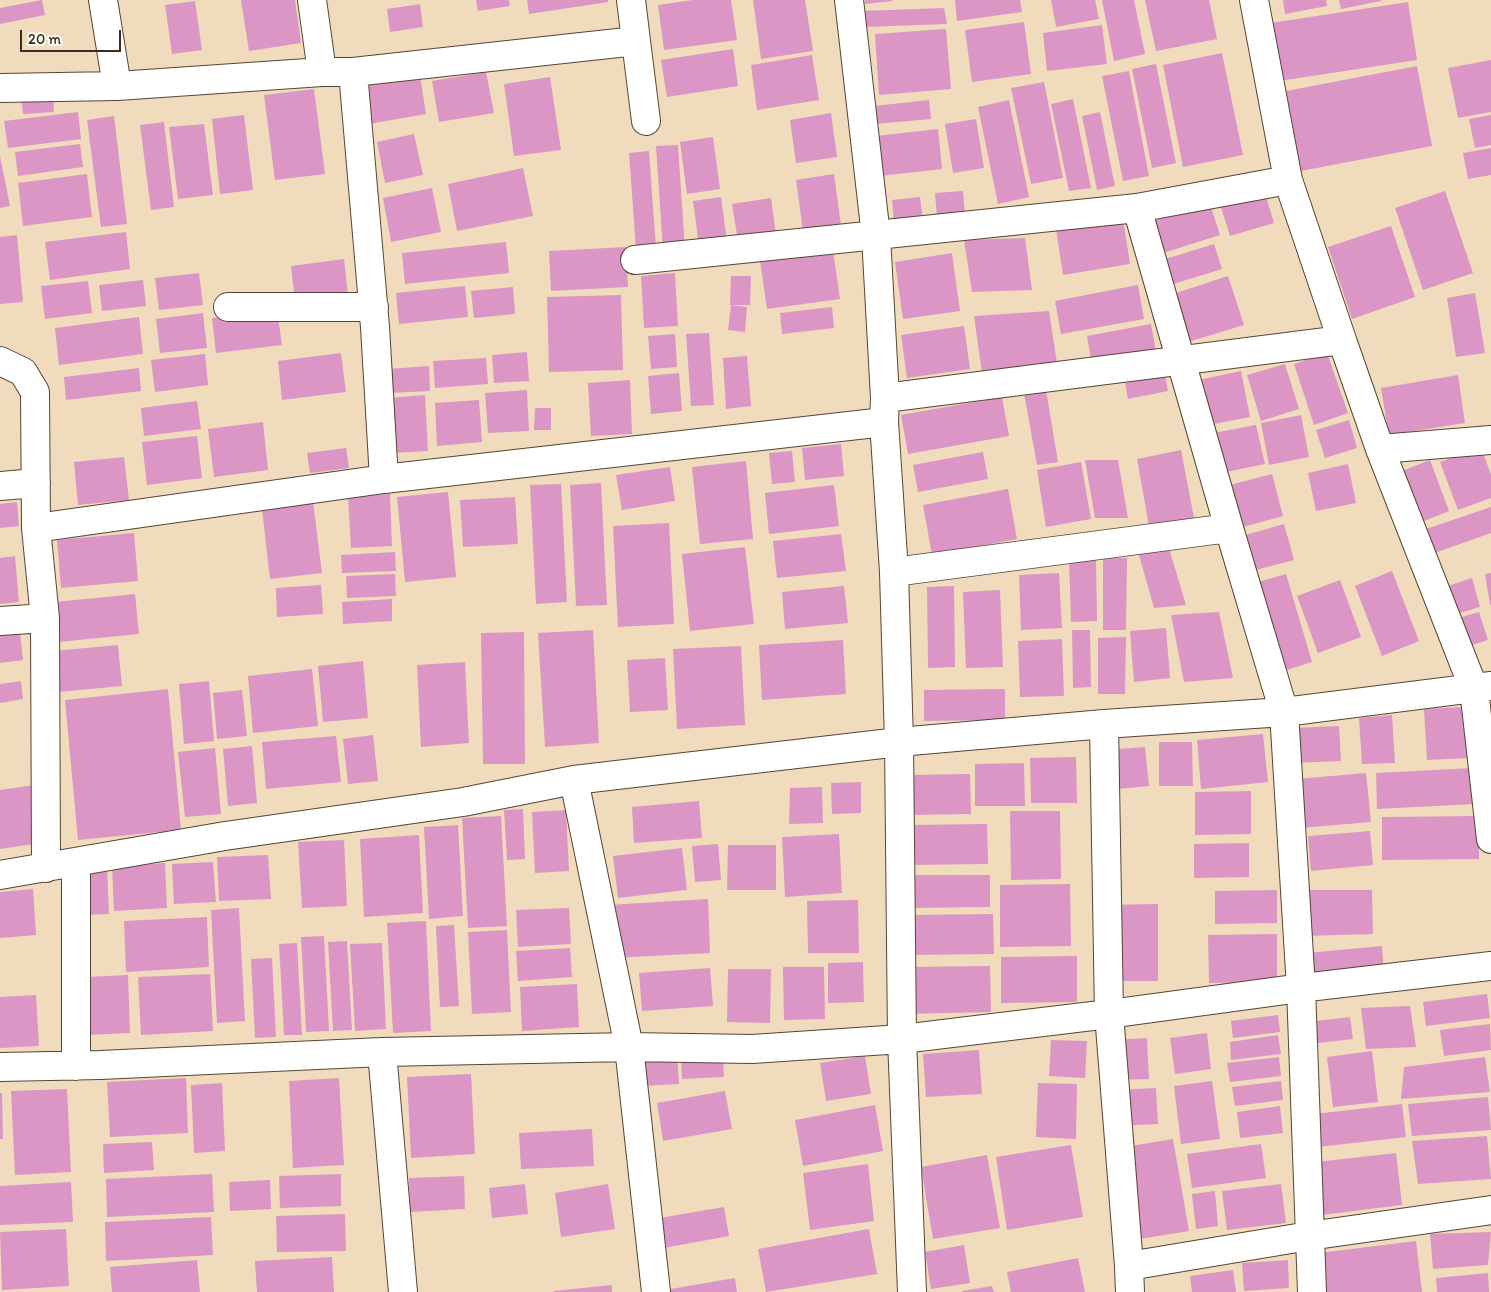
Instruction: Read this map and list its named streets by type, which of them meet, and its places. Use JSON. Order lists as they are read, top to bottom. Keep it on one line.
{"scale_bar":"20 m"}
